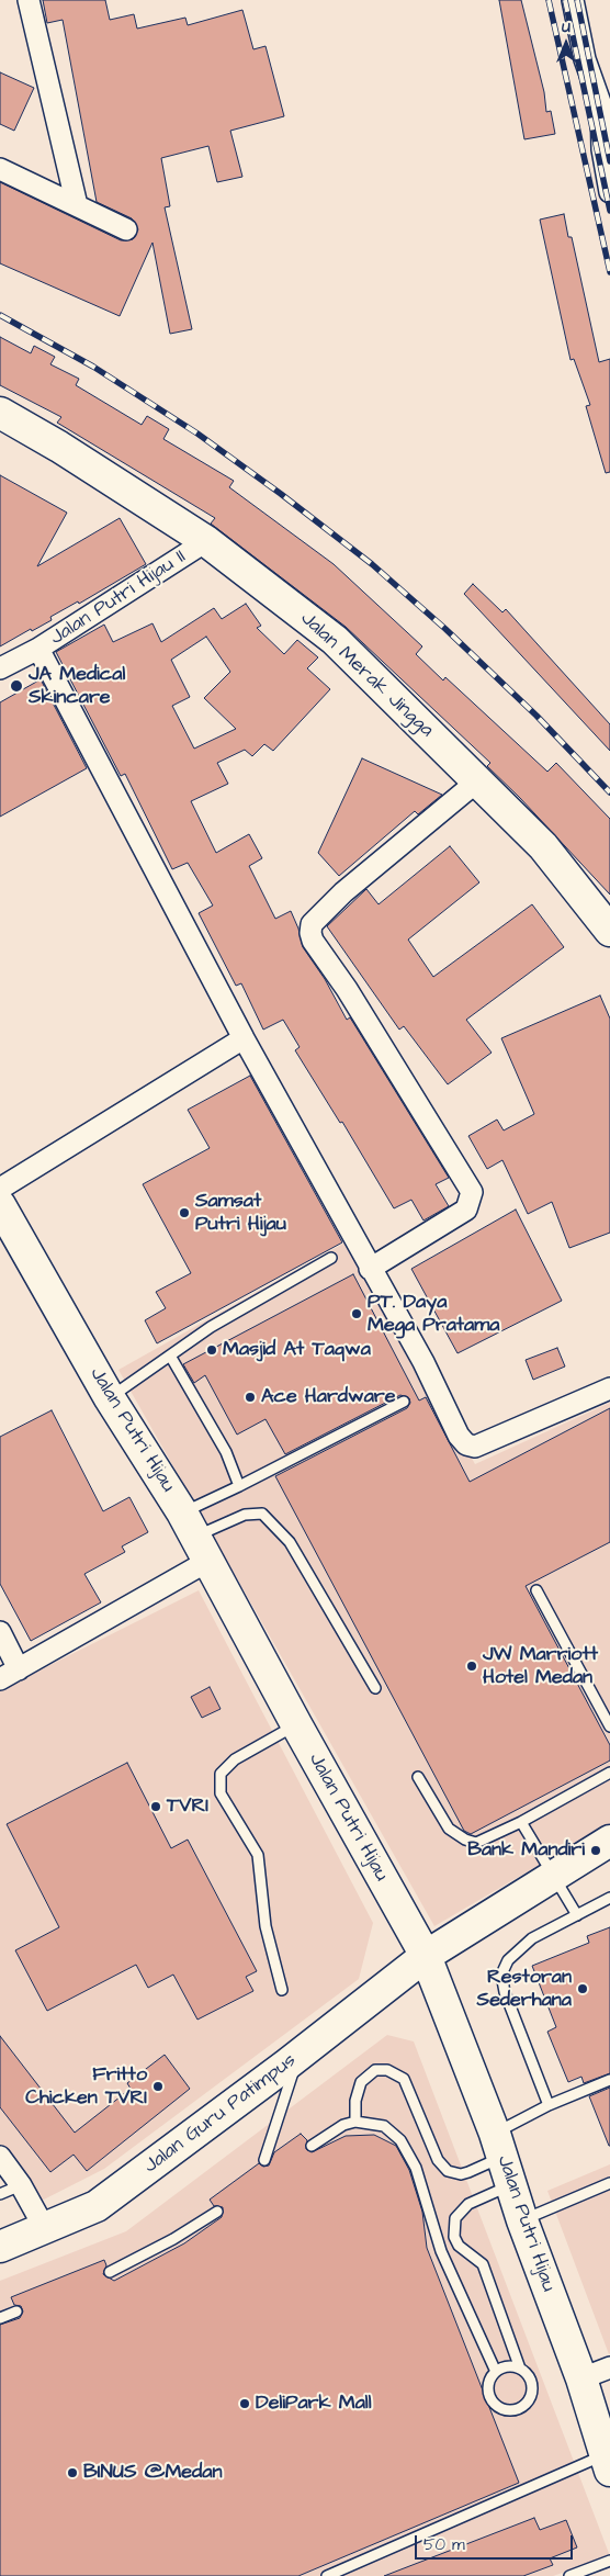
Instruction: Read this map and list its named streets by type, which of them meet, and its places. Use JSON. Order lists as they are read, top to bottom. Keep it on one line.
{"streets":{"main road":["Jalan Merak Jingga","Jalan Putri Hijau","Jalan Guru Patimpus"],"street":["Jalan Putri Hijau II"]},"crossings":[["Jalan Putri Hijau II","Jalan Merak Jingga"],["Jalan Putri Hijau","Jalan Guru Patimpus"]],"places":["JA Medical Skincare","Samsat Putri Hijau","PT. Daya Mega Pratama","Masjid At Taqwa","Ace Hardware","JW Marriott Hotel Medan","TVRI","Bank Mandiri","Restoran Sederhana","Fritto Chicken TVRI","DeliPark Mall","BINUS @Medan"],"scale_bar":"50 m","north":"top"}
